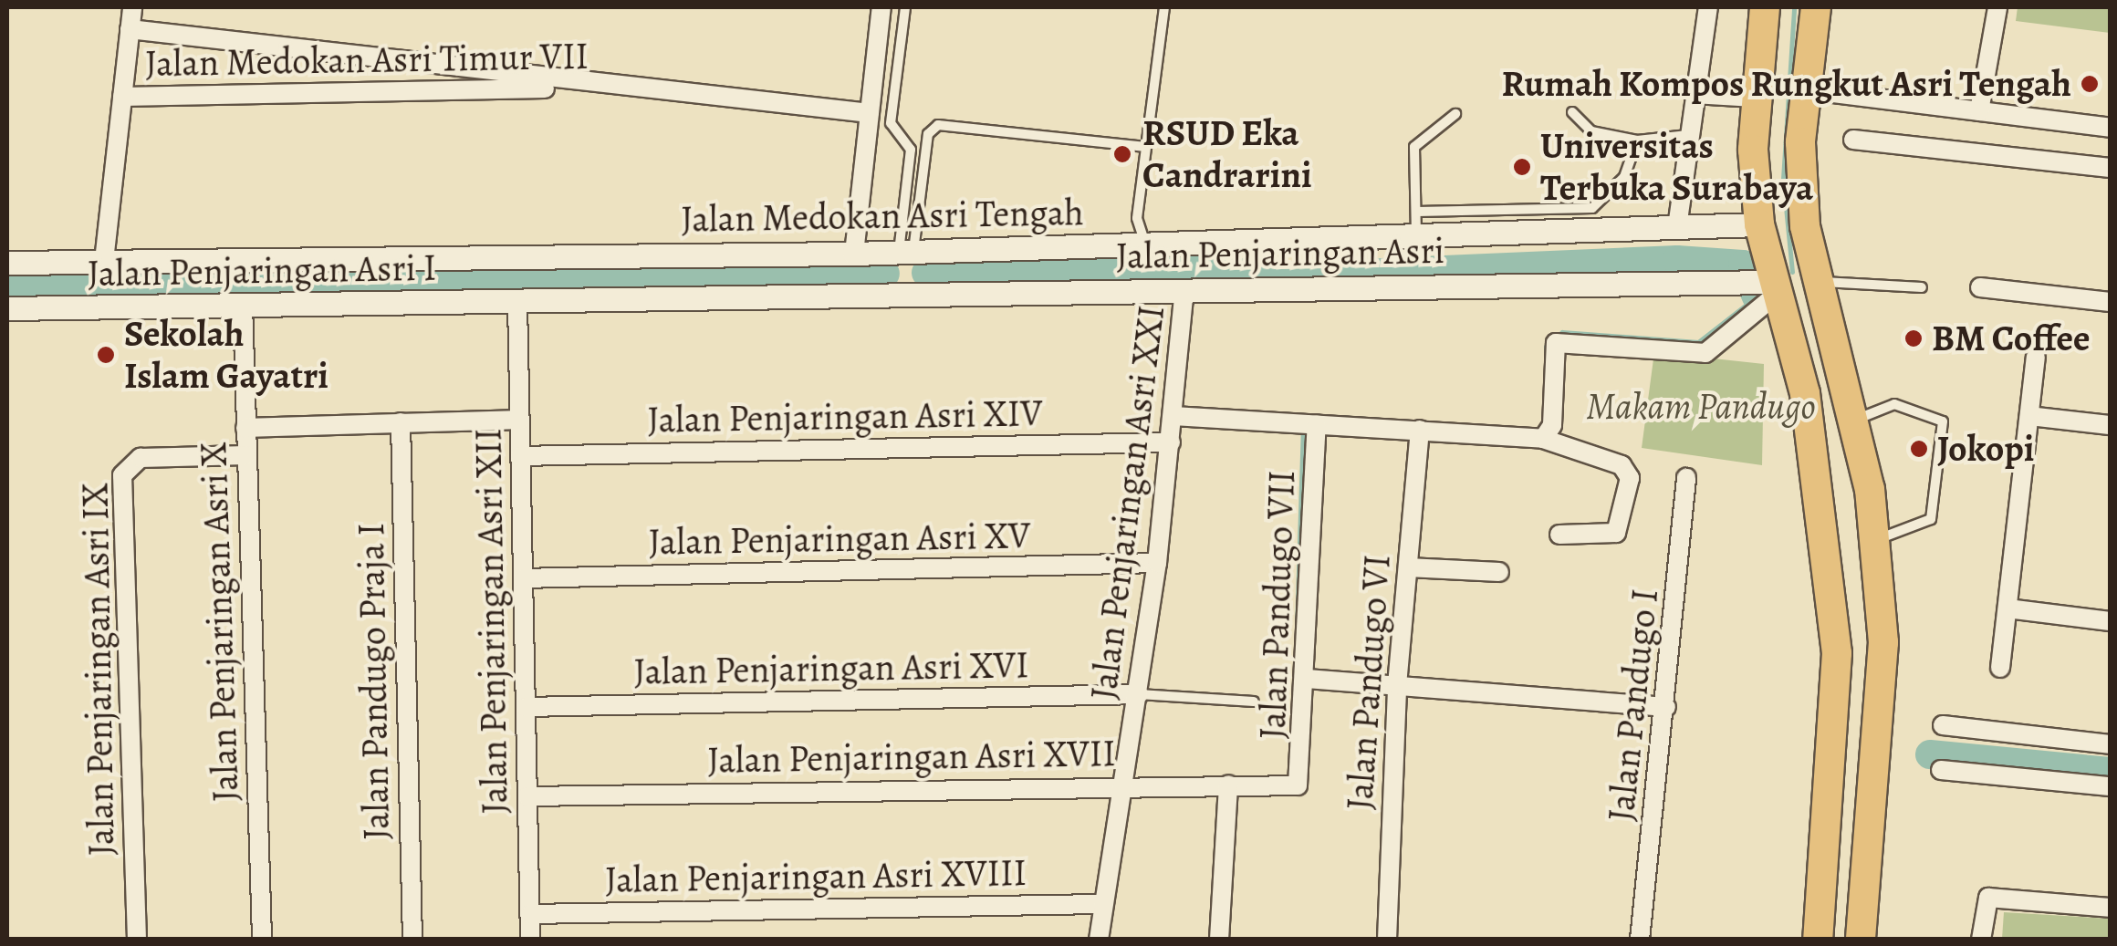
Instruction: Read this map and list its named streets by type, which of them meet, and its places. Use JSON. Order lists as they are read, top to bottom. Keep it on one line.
{"streets":{"street":["Jalan Medokan Asri Timur VII","Jalan Medokan Asri Tengah","Jalan Penjaringan Asri","Jalan Penjaringan Asri I","Jalan Penjaringan Asri XIV","Jalan Penjaringan Asri XXI","Jalan Penjaringan Asri XV","Jalan Pandugo VII","Jalan Penjaringan Asri XII","Jalan Penjaringan Asri X","Jalan Penjaringan Asri XVI","Jalan Penjaringan Asri IX","Jalan Pandugo Praja I","Jalan Pandugo VI","Jalan Pandugo I","Jalan Penjaringan Asri XVII","Jalan Penjaringan Asri XVIII"]},"crossings":[["Jalan Penjaringan Asri","Jalan Penjaringan Asri I"],["Jalan Penjaringan Asri","Jalan Penjaringan Asri XXI"],["Jalan Penjaringan Asri","Jalan Penjaringan Asri XII"],["Jalan Penjaringan Asri I","Jalan Penjaringan Asri XII"],["Jalan Penjaringan Asri I","Jalan Penjaringan Asri X"],["Jalan Penjaringan Asri XIV","Jalan Penjaringan Asri XXI"],["Jalan Penjaringan Asri XIV","Jalan Penjaringan Asri XII"],["Jalan Penjaringan Asri XXI","Jalan Penjaringan Asri XV"],["Jalan Penjaringan Asri XXI","Jalan Pandugo VII"],["Jalan Penjaringan Asri XXI","Jalan Penjaringan Asri XVI"],["Jalan Penjaringan Asri XXI","Jalan Penjaringan Asri XVII"],["Jalan Penjaringan Asri XXI","Jalan Penjaringan Asri XVIII"],["Jalan Penjaringan Asri XV","Jalan Penjaringan Asri XII"],["Jalan Pandugo VII","Jalan Penjaringan Asri XVII"],["Jalan Penjaringan Asri XII","Jalan Penjaringan Asri XVI"],["Jalan Penjaringan Asri XII","Jalan Penjaringan Asri XVII"],["Jalan Penjaringan Asri XII","Jalan Penjaringan Asri XVIII"],["Jalan Penjaringan Asri X","Jalan Penjaringan Asri IX"]],"parks":["Makam Pandugo"],"places":["Rumah Kompos Rungkut Asri Tengah","RSUD Eka Candrarini","Universitas Terbuka Surabaya","BM Coffee","Sekolah Islam Gayatri","Jokopi"]}
